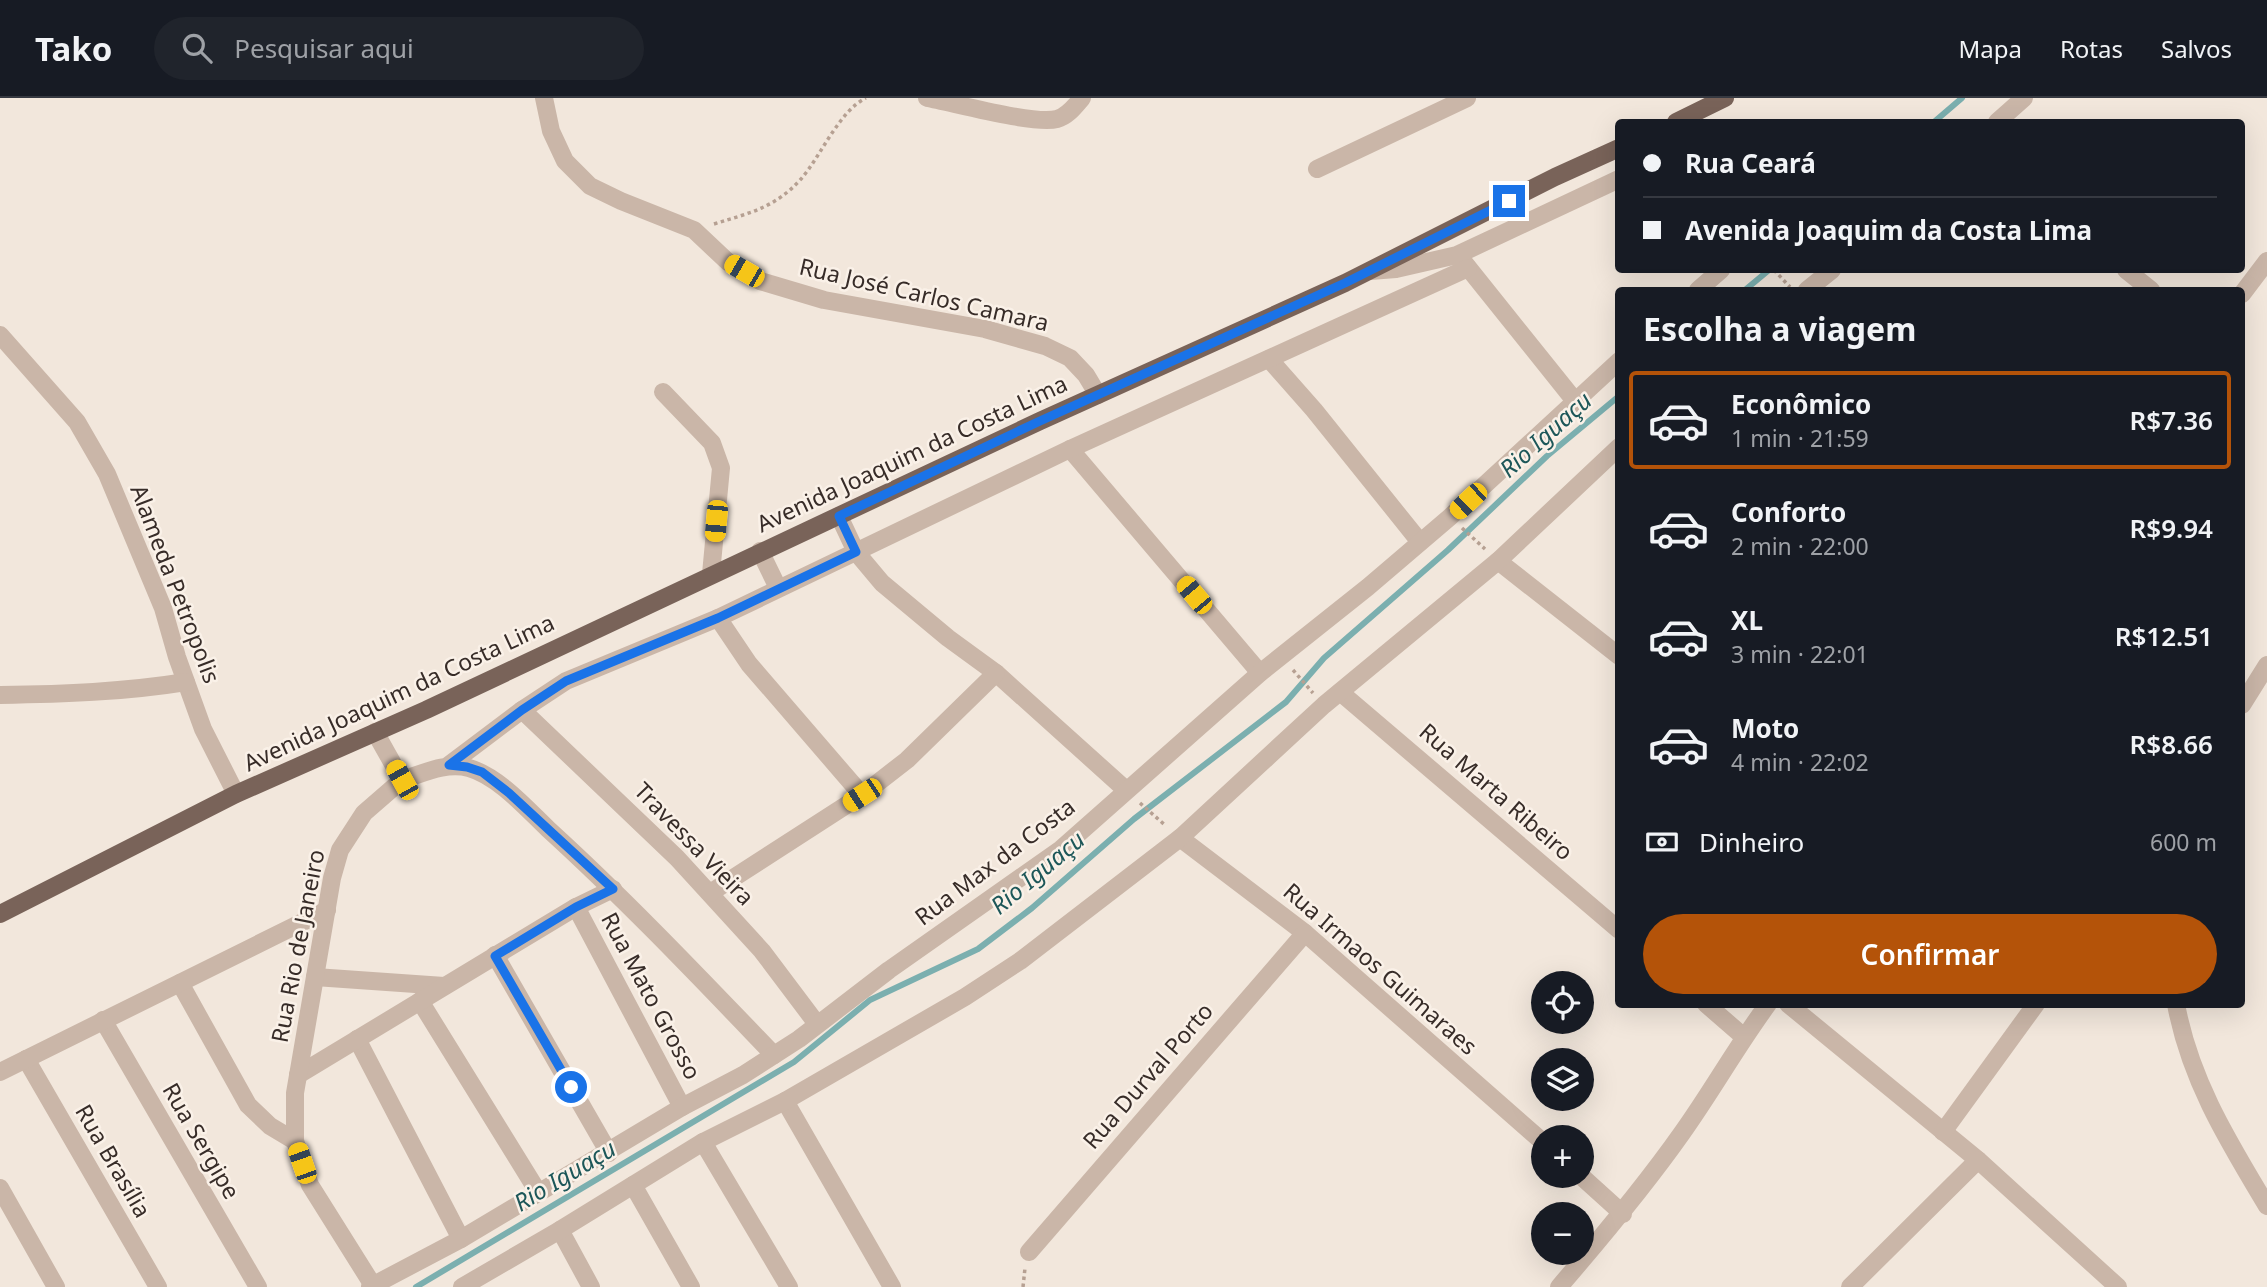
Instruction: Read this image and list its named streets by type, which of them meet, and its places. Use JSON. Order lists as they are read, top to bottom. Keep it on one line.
{"streets":{"main road":["Avenida Joaquim da Costa Lima"],"street":["Rua José Carlos Camara","Alameda Petropolis","Rua Marta Ribeiro","Travessa Vieira","Rua Max da Costa","Rua Rio de Janeiro","Rua Irmaos Guimaraes","Rua Mato Grosso","Rua Durval Porto","Rua Sergipe","Rua Brasília"]},"crossings":[["Rua José Carlos Camara","Avenida Joaquim da Costa Lima"],["Avenida Joaquim da Costa Lima","Alameda Petropolis"],["Travessa Vieira","Rua Max da Costa"],["Rua Max da Costa","Rua Rio de Janeiro"],["Rua Max da Costa","Rua Mato Grosso"],["Rua Rio de Janeiro","Rua Mato Grosso"],["Rua Irmaos Guimaraes","Rua Durval Porto"]],"water":["Rio Iguaçu"],"page":{"header":"Tako","search":"Pesquisar aqui","nav":["Mapa","Rotas","Salvos"],"banner":["Rua Ceará","Avenida Joaquim da Costa Lima"],"heading":"Escolha a viagem","list":[{"name":"Econômico","note":"1 min · 21:59","value":"R$7.36"},{"name":"Conforto","note":"2 min · 22:00","value":"R$9.94"},{"name":"XL","note":"3 min · 22:01","value":"R$12.51"},{"name":"Moto","note":"4 min · 22:02","value":"R$8.66"}],"pay":["Dinheiro","600 m"],"buttons":"Confirmar","map_buttons":["+","−"]}}
